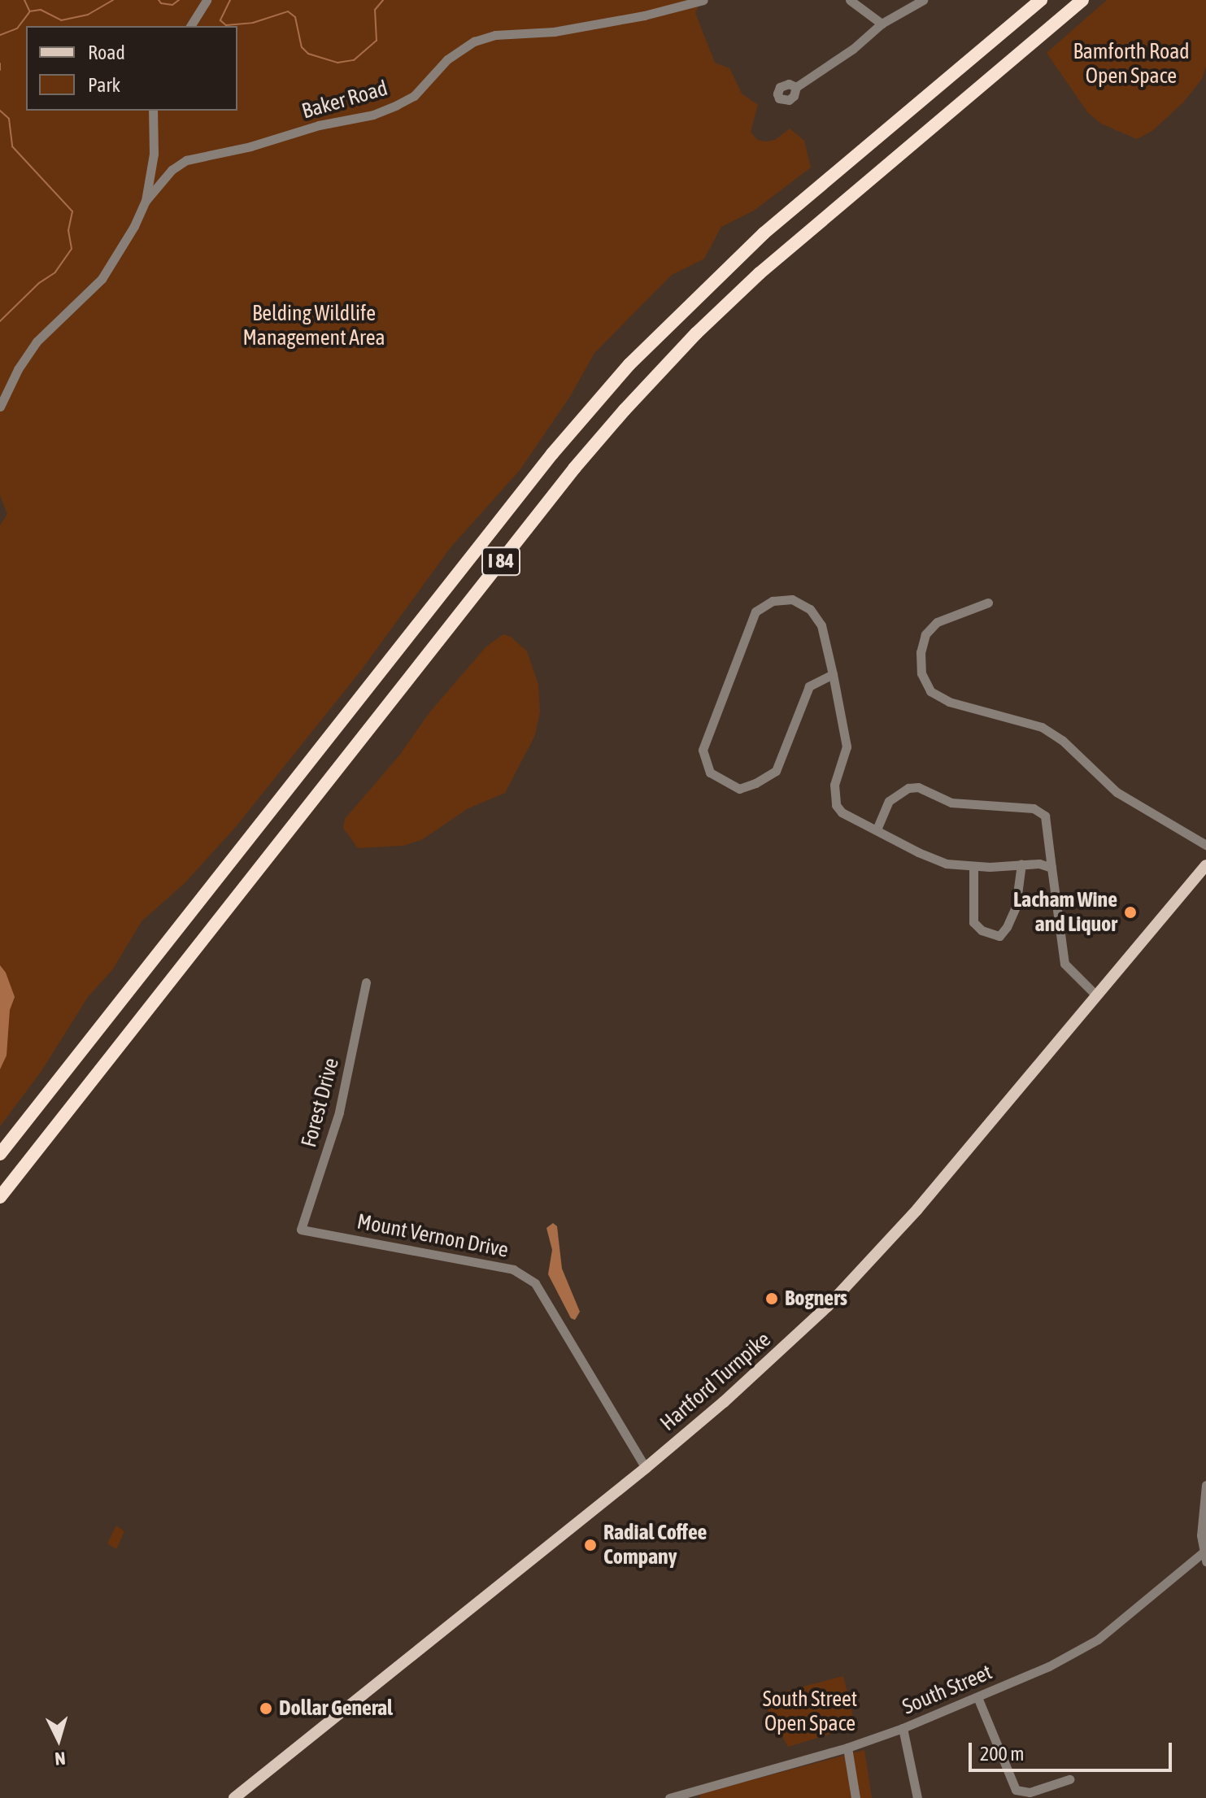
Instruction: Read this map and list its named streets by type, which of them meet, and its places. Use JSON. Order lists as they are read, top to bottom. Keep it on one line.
{"streets":{"highway":["I 84"],"main road":["Hartford Turnpike"],"street":["Baker Road","Forest Drive","Mount Vernon Drive","South Street"]},"crossings":[["Forest Drive","Mount Vernon Drive"],["Mount Vernon Drive","Hartford Turnpike"]],"parks":["Bamforth Road Open Space","Belding Wildlife Management Area","South Street Open Space"],"places":["Lacham Wine and Liquor","Bogners","Radial Coffee Company","Dollar General"],"legend":["Road","Park"],"scale_bar":"200 m","north":"bottom"}
